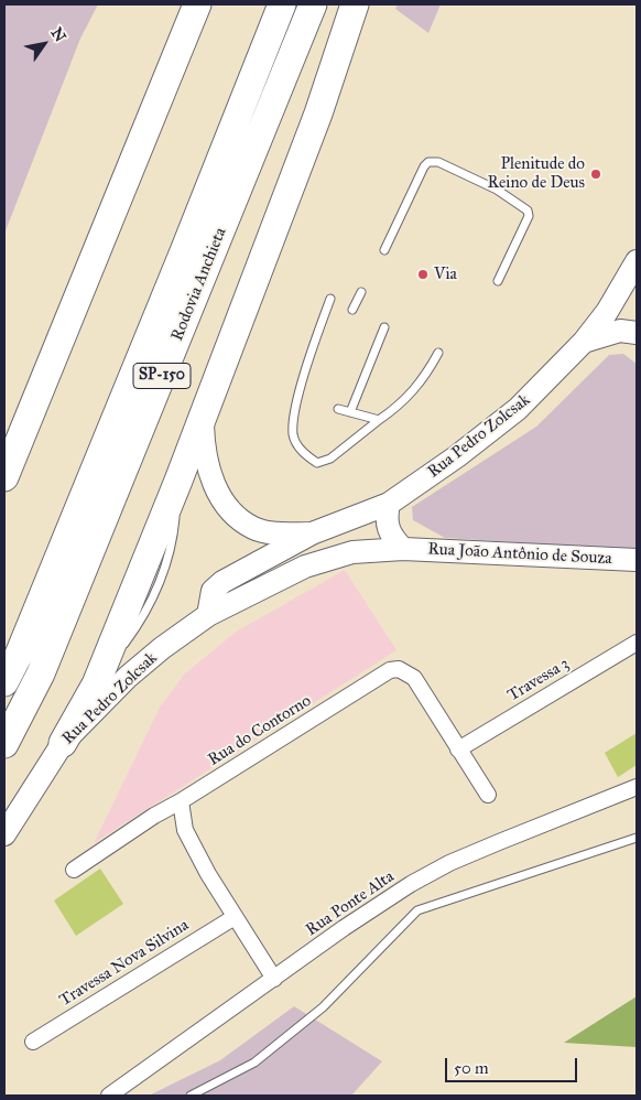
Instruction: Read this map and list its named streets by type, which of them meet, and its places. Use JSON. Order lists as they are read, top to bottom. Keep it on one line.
{"streets":{"highway":["Rodovia Anchieta","SP-150"],"main road":["Rua Pedro Zolcsak","Rua João Antônio de Souza"],"street":["Travessa 3","Rua do Contorno","Rua Ponte Alta","Travessa Nova Silvina"]},"crossings":[["Rua Pedro Zolcsak","Rua João Antônio de Souza"],["Travessa 3","Rua do Contorno"]],"places":["Plenitude do Reino de Deus","Via"],"scale_bar":"50 m","north":"top right"}
